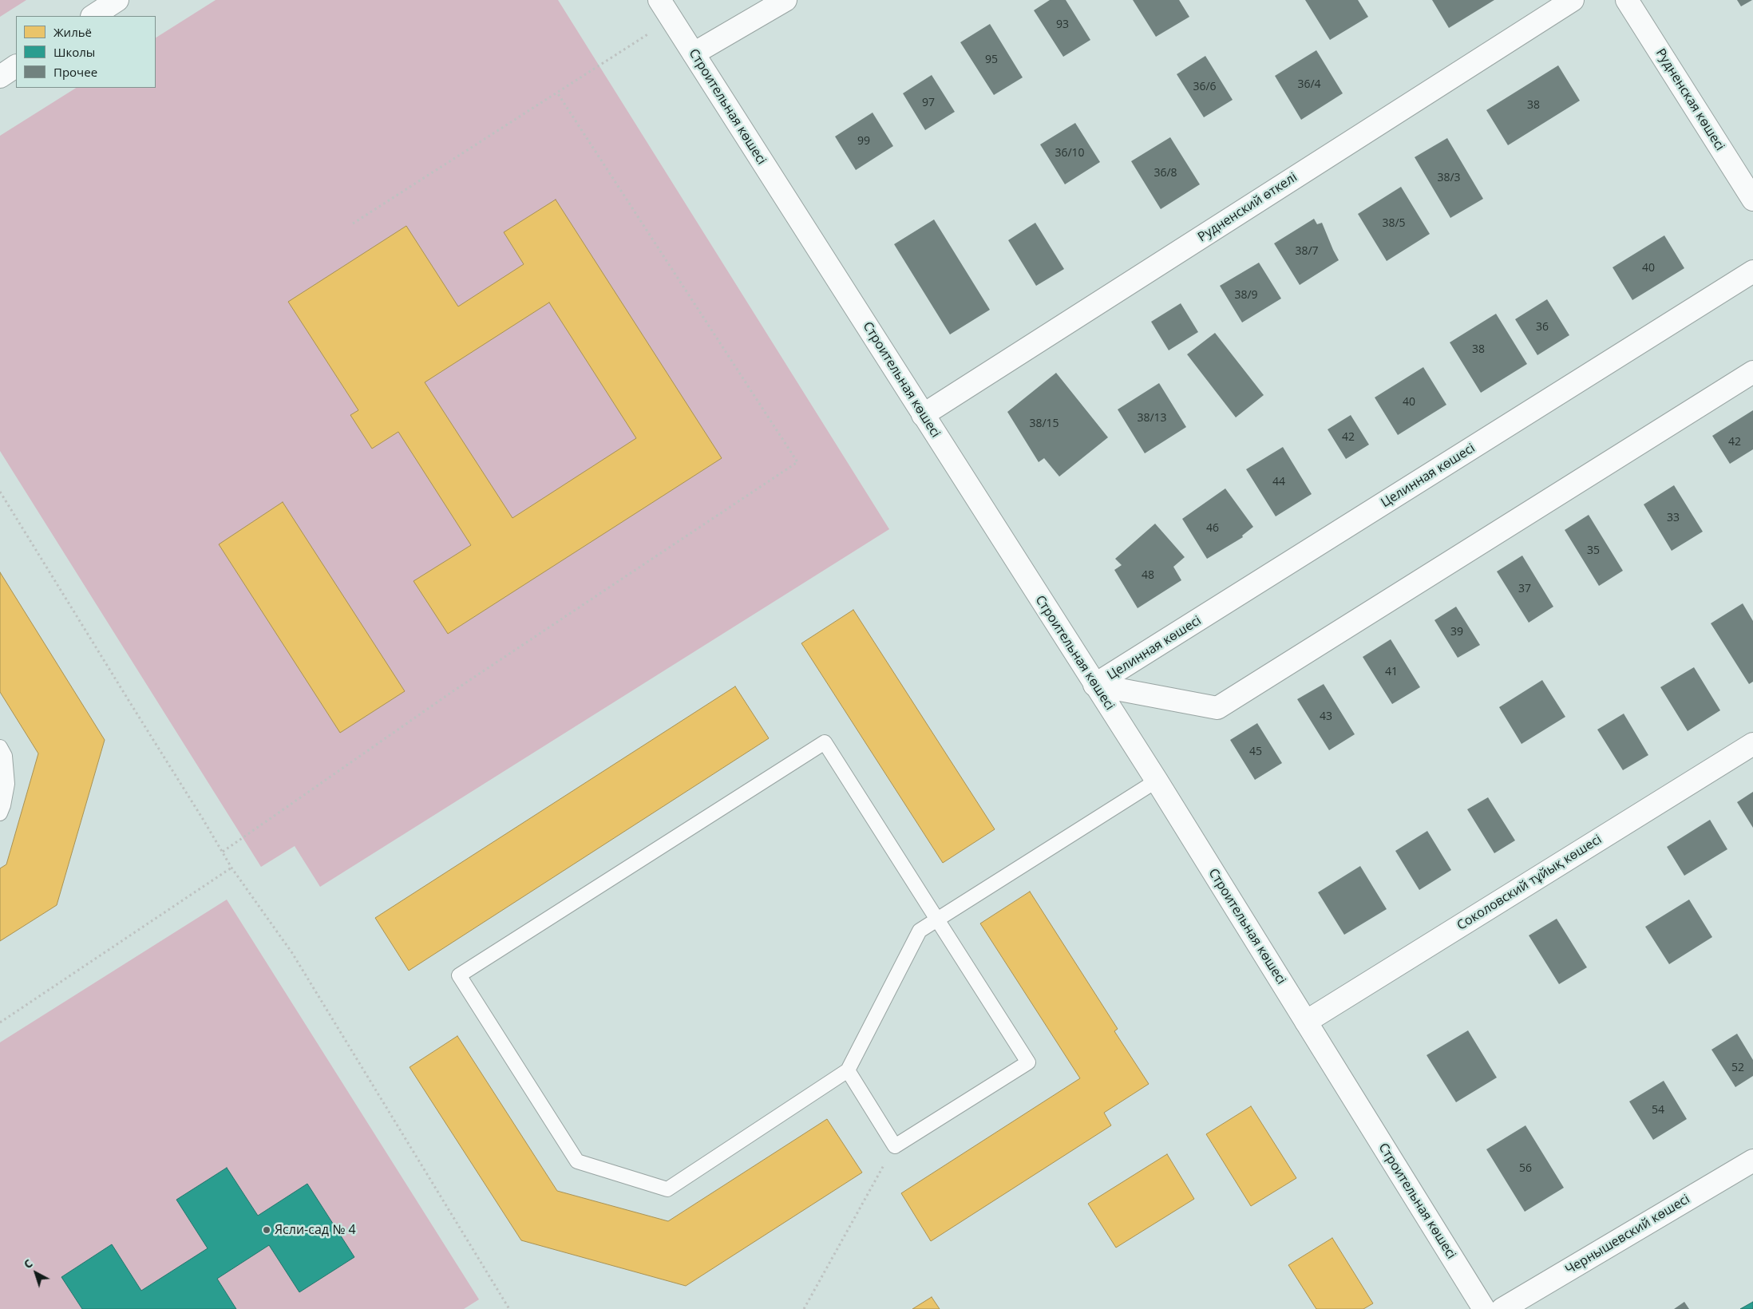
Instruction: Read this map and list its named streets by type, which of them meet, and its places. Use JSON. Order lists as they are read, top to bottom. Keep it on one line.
{"streets":{"street":["Рудненская көшесі","Строительная көшесі","Рудненский өткелі","Целинная көшесі","Соколовский тұйық көшесі","Чернышевский көшесі"]},"crossings":[["Строительная көшесі","Рудненский өткелі"],["Строительная көшесі","Целинная көшесі"],["Строительная көшесі","Соколовский тұйық көшесі"]],"places":["Ясли-сад № 4"],"house_numbers":["93","95","36/4","36/6","97","38","99","36/10","36/8","38/3","38/5","38/7","40","38/9","36","38","40","38/13","38/15","42","42","44","33","46","35","48","37","39","41","43","45","52","54","56"],"legend":["Жильё","Школы","Прочее"],"north":"top left"}
